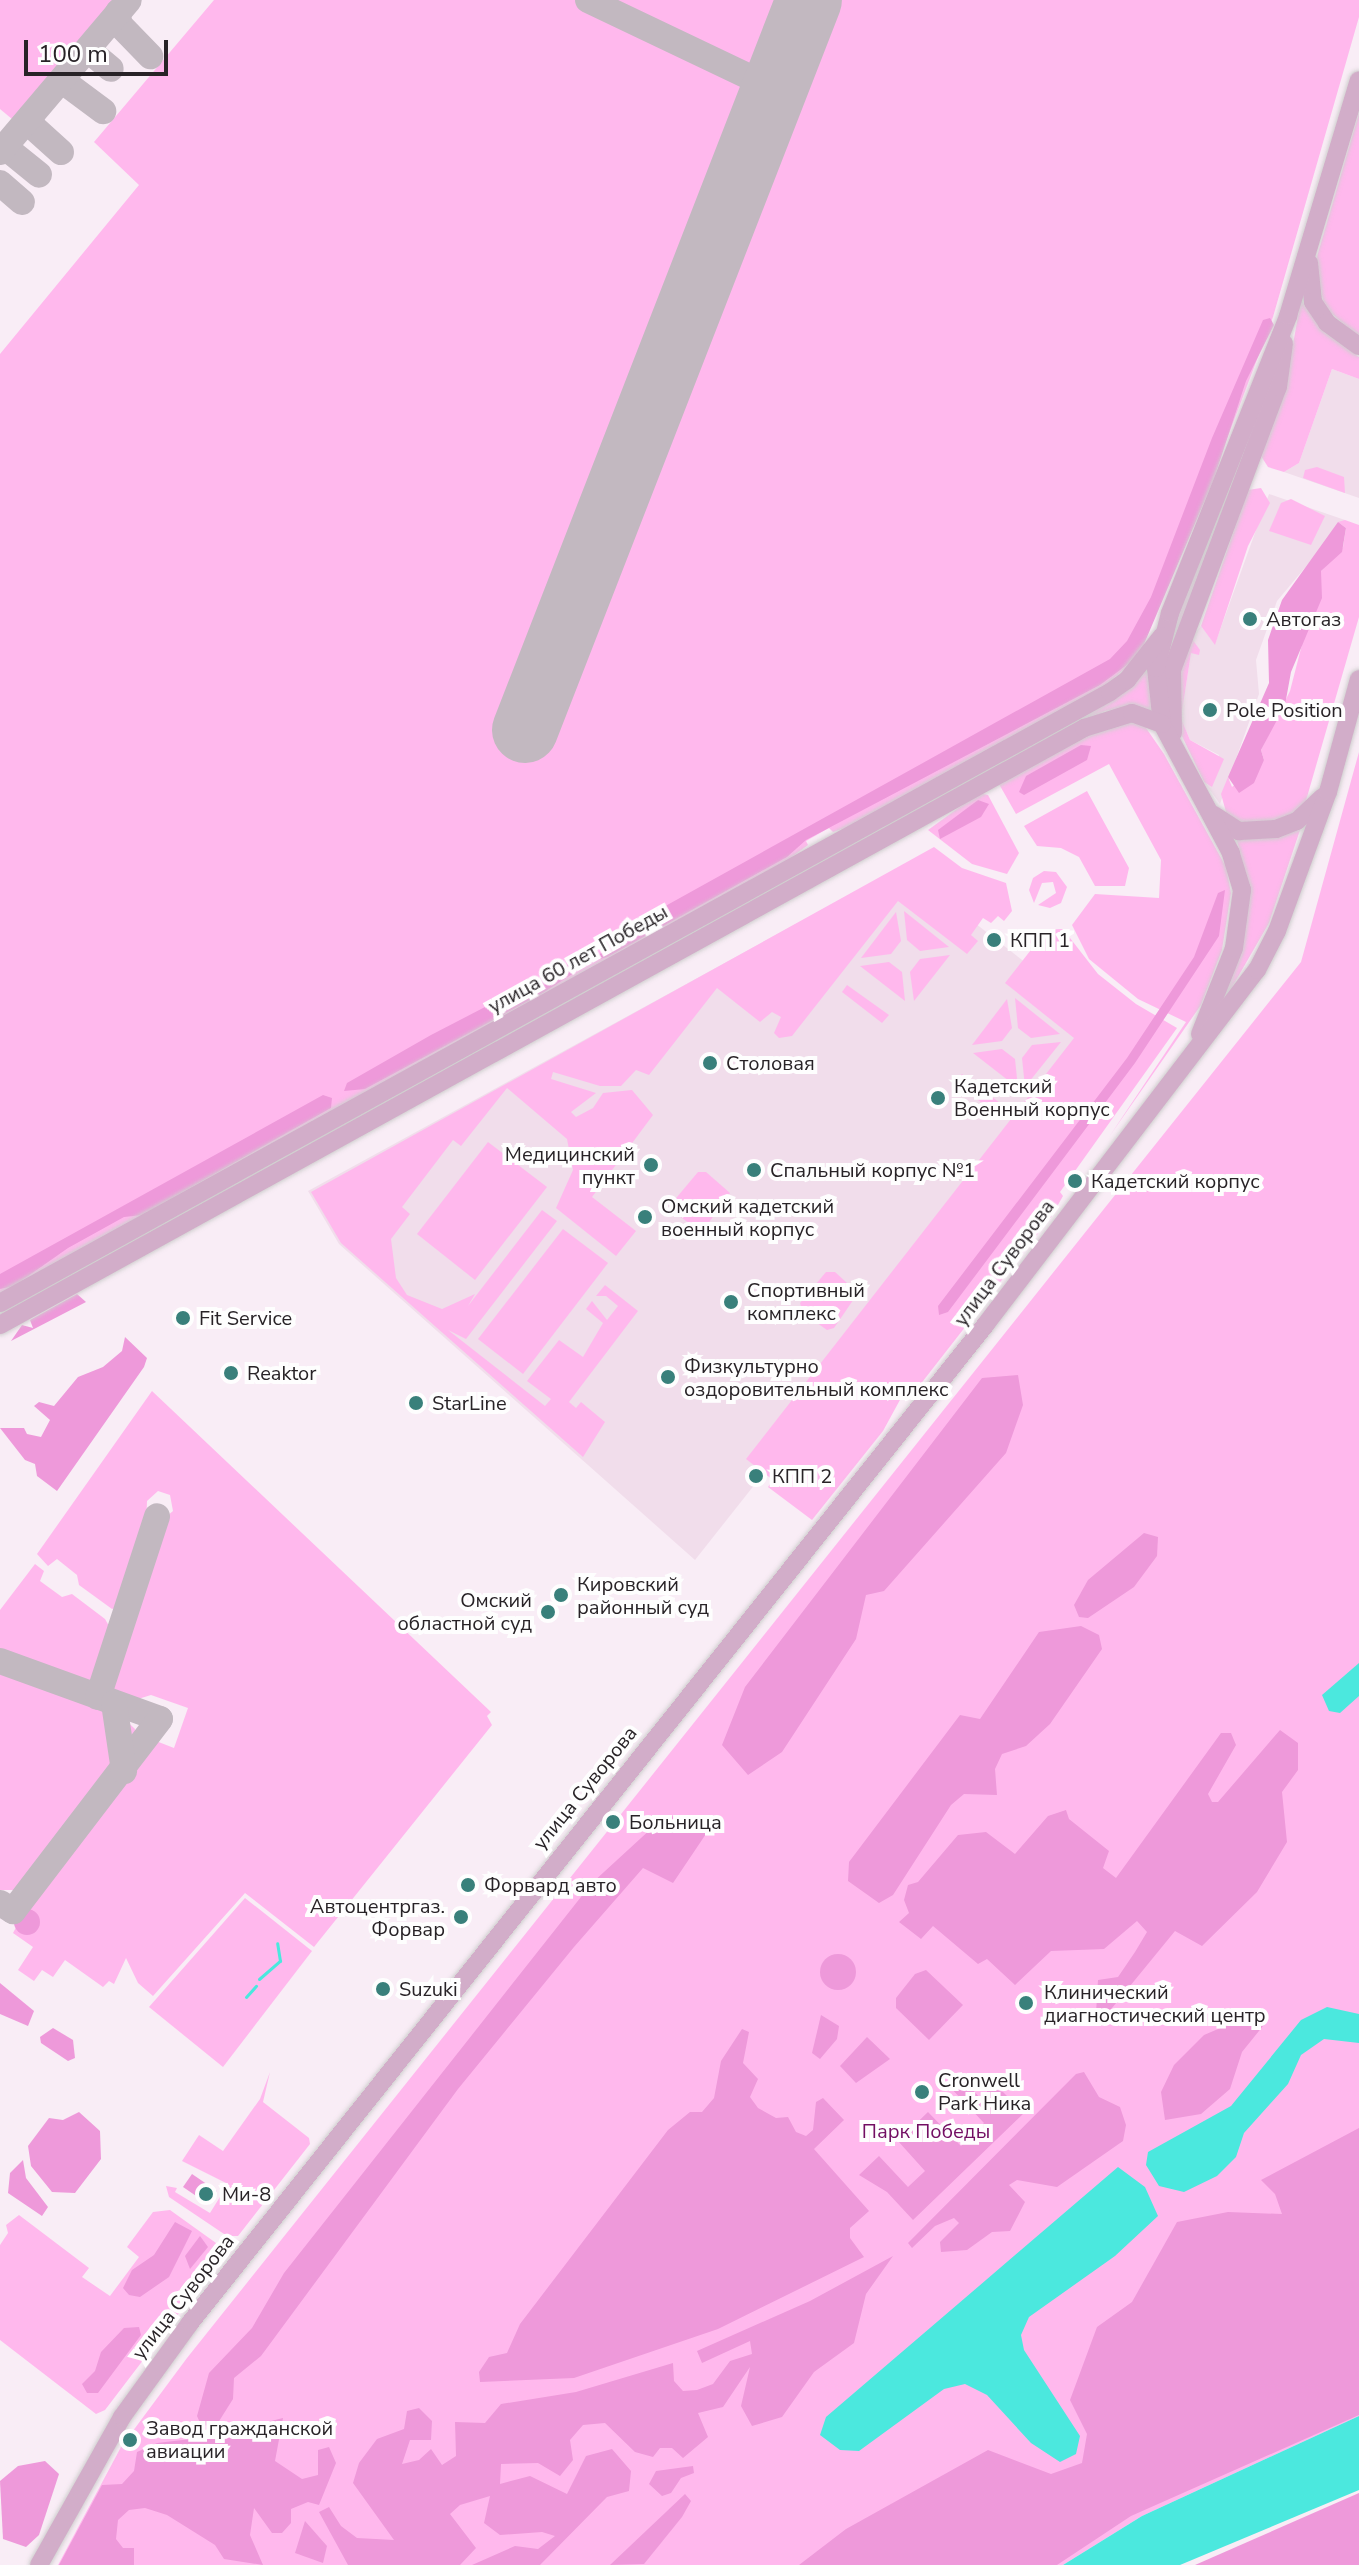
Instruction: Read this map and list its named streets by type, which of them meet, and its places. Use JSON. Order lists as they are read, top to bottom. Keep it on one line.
{"streets":{"main road":["улица 60 лет Победы","улица Суворова"]},"parks":["Парк Победы"],"places":["Автогаз","Pole Position","КПП 1","Столовая","Кадетский Военный корпус","Медицинский пункт","Спальный корпус №1","Кадетский корпус","Омский кадетский военный корпус","Спортивный комплекс","Fit Service","Reaktor","Физкультурно оздоровительный комплекс","StarLine","КПП 2","Кировский районный суд","Омский областной суд","Больница","Форвард авто","Автоцентргаз. Форвар","Suzuki","Клинический диагностический центр","Cronwell Park Ника","Ми-8","Завод гражданской авиации"],"scale_bar":"100 m"}
